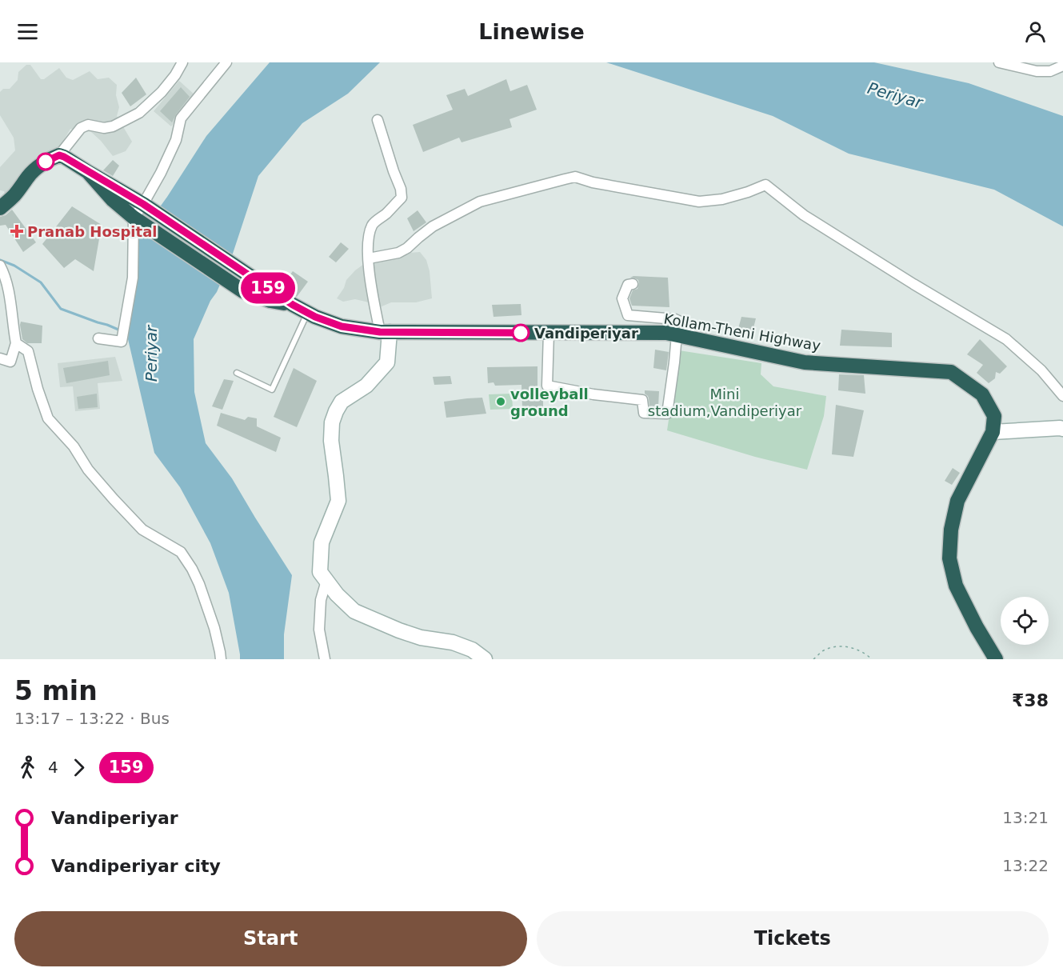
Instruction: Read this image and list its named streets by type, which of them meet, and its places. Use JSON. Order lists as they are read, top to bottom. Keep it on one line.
{"streets":{"highway":["Kollam-Theni Highway"]},"water":["Periyar"],"parks":["Mini stadium,Vandiperiyar"],"places":{"health":["Pranab Hospital"],"other":["Vandiperiyar","volleyball ground"]},"lines":["bus line 159"],"page":{"header":"Linewise","on_map":"159","heading":["5 min","13:17 – 13:22 · Bus","₹38"],"legs":["4","159"],"list":[{"name":"Vandiperiyar","value":"13:21"},{"name":"Vandiperiyar city","value":"13:22"}],"buttons":["Start","Tickets"]}}
